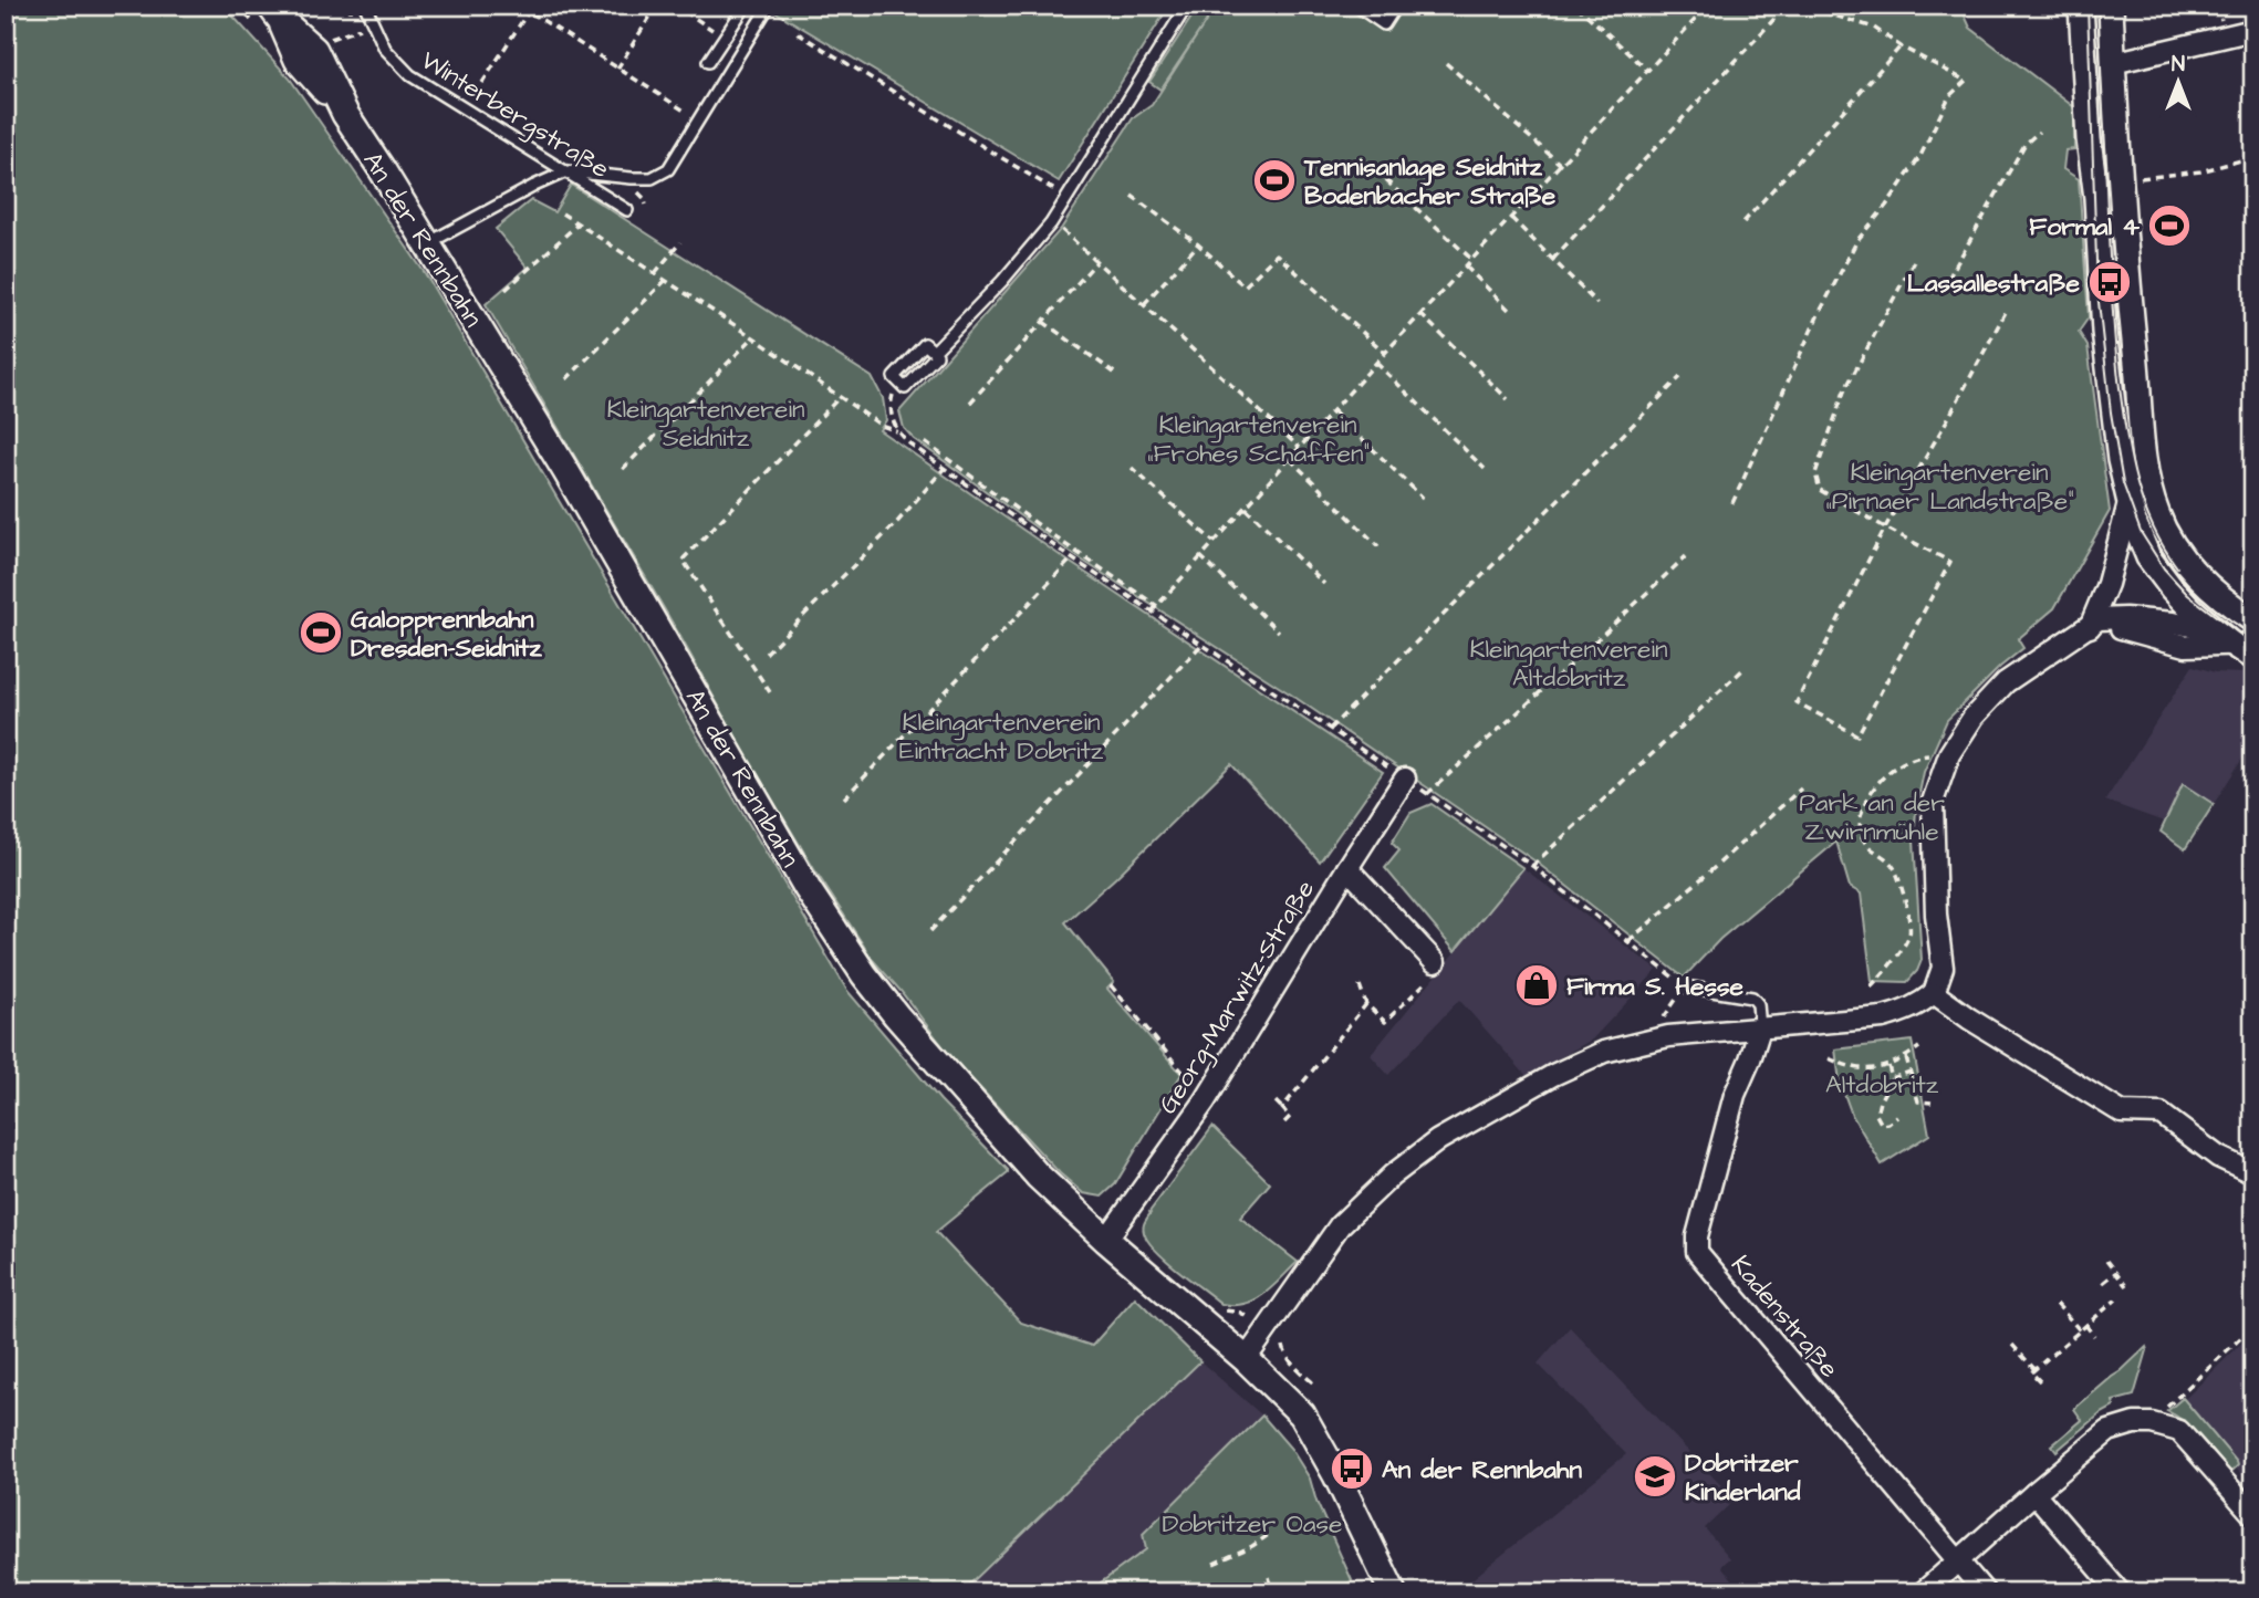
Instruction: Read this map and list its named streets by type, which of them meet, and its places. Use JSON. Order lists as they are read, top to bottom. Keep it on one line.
{"streets":{"main road":["An der Rennbahn"],"street":["Georg-Marwitz-Straße","Kadenstraße"],"lane":["Winterbergstraße"]},"crossings":[["An der Rennbahn","Georg-Marwitz-Straße"]],"parks":["Kleingartenverein Seidnitz","Kleingartenverein „Frohes Schaffen“","Kleingartenverein „Pirnaer Landstraße“","Kleingartenverein Altdobritz","Kleingartenverein Eintracht Dobritz","Park an der Zwirnmühle","Altdobritz","Dobritzer Oase"],"places":{"sports":["Tennisanlage Seidnitz Bodenbacher Straße","Formal 4","Galopprennbahn Dresden-Seidnitz"],"bus stop":["Lassallestraße","An der Rennbahn"],"shop":["Firma S. Hesse"],"school or university":["Dobritzer Kinderland"]},"north":"top"}
